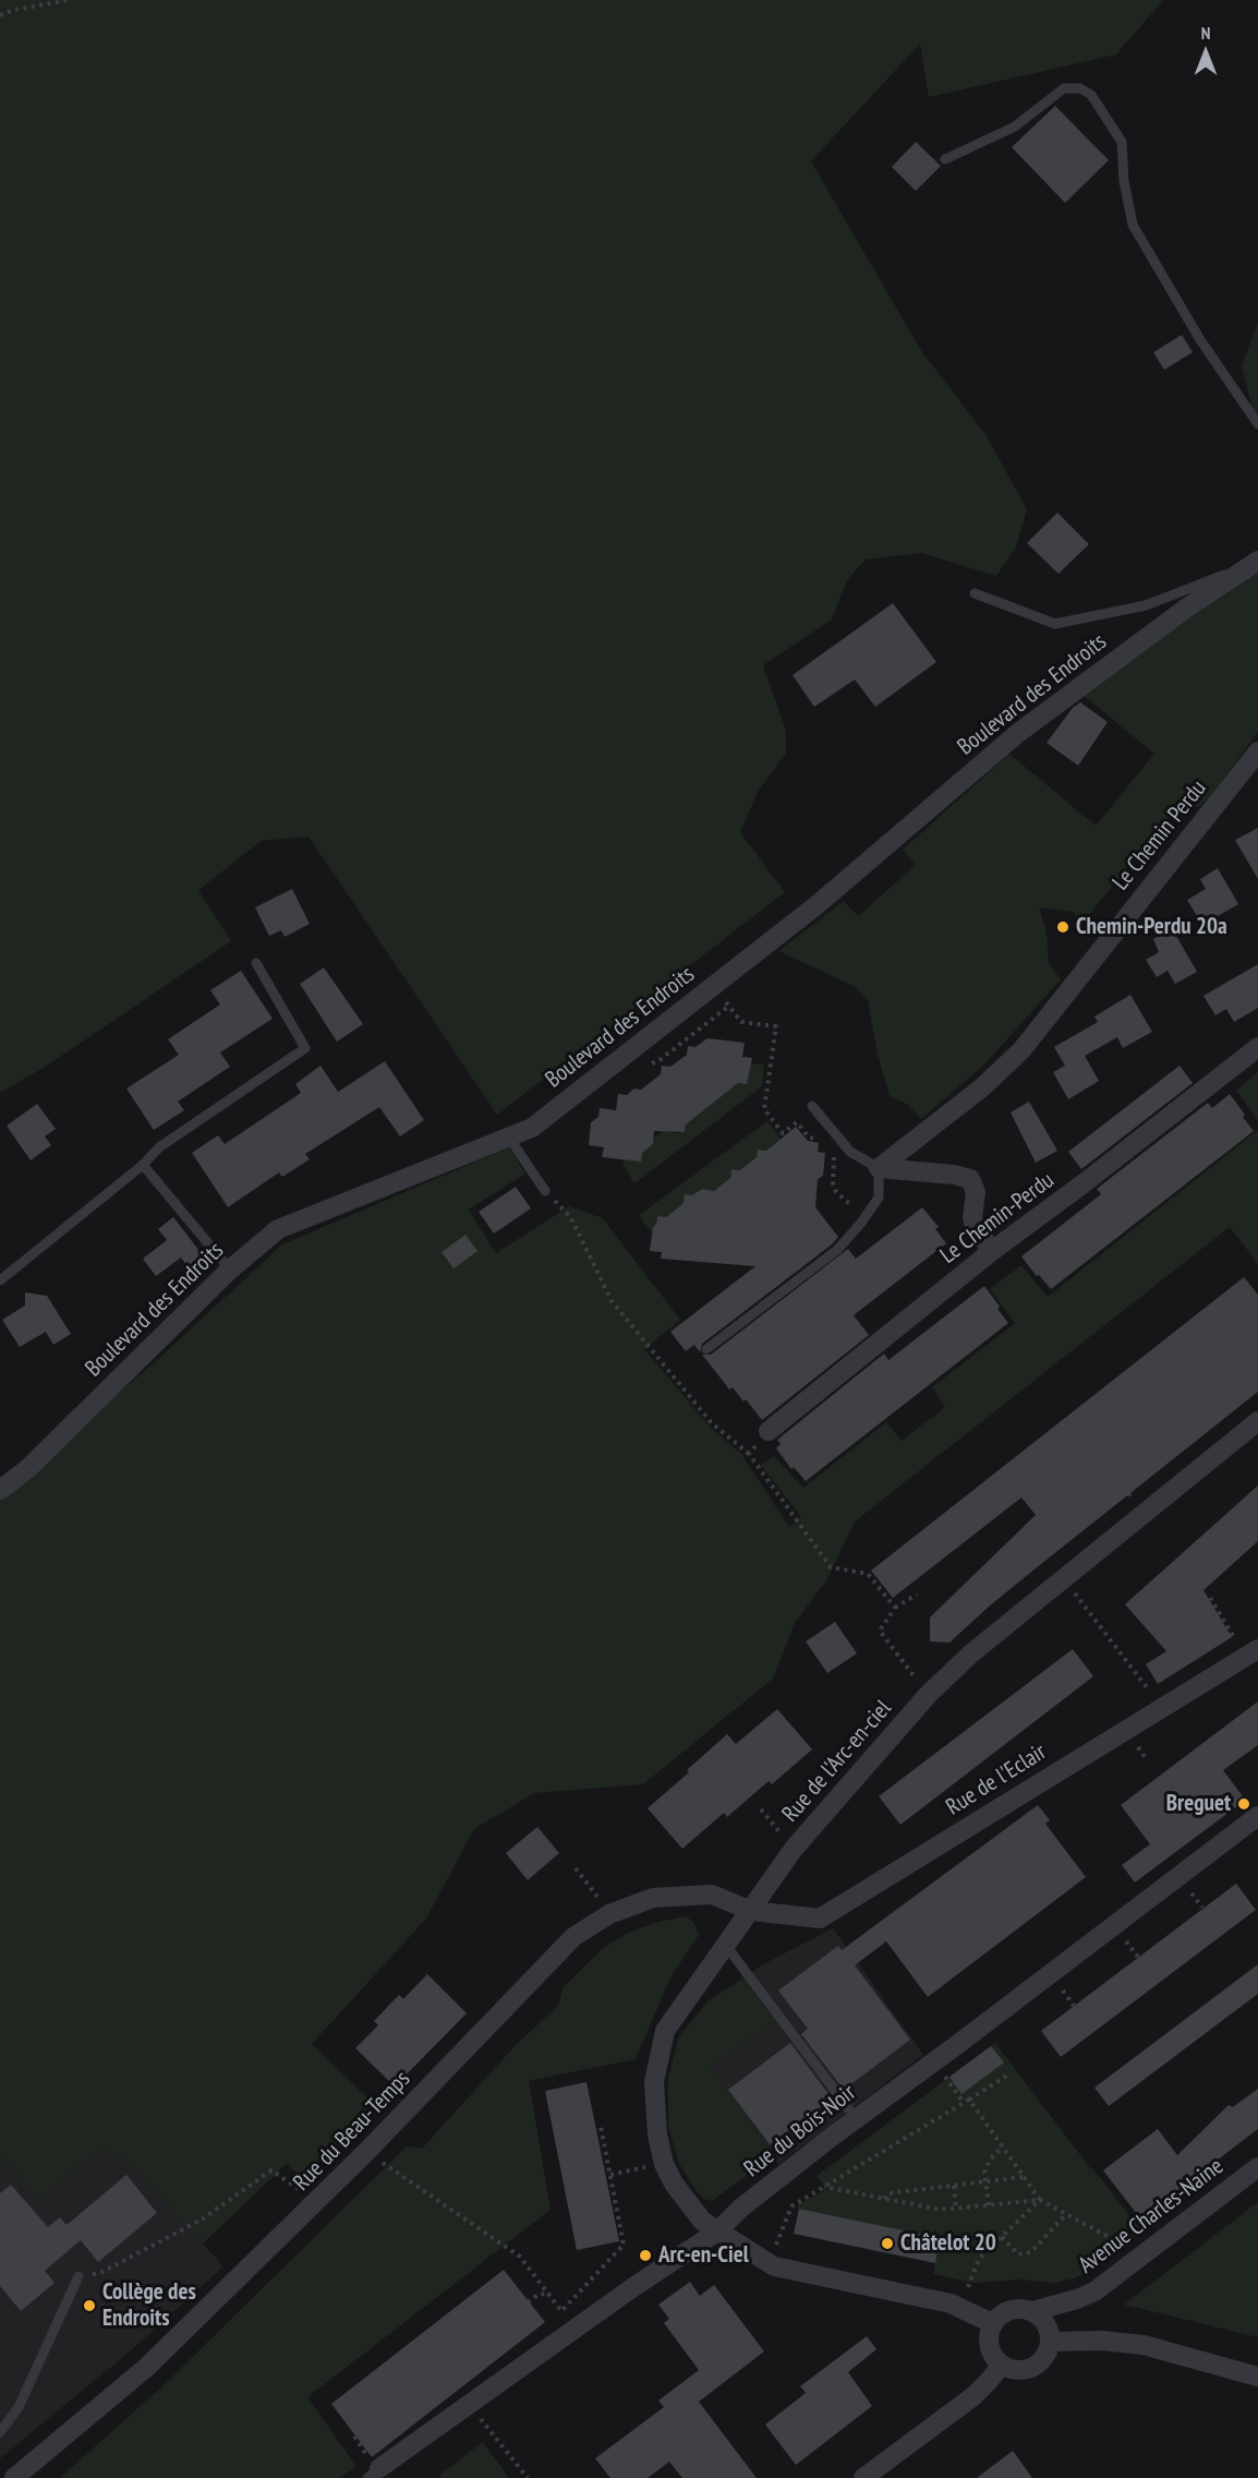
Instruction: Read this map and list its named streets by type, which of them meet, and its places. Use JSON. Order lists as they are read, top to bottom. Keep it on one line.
{"streets":{"street":["Boulevard des Endroits","Le Chemin Perdu","Le Chemin-Perdu","Rue de l'Arc-en-ciel","Rue de l'Eclair","Rue du Beau-Temps","Rue du Bois-Noir","Avenue Charles-Naine"]},"crossings":[["Rue de l'Arc-en-ciel","Rue de l'Eclair"],["Rue de l'Arc-en-ciel","Rue du Beau-Temps"],["Rue de l'Arc-en-ciel","Rue du Bois-Noir"],["Rue de l'Arc-en-ciel","Avenue Charles-Naine"],["Rue de l'Eclair","Rue du Beau-Temps"]],"places":["Chemin-Perdu 20a","Breguet","Châtelot 20","Arc-en-Ciel","Collège des Endroits"],"north":"top"}
